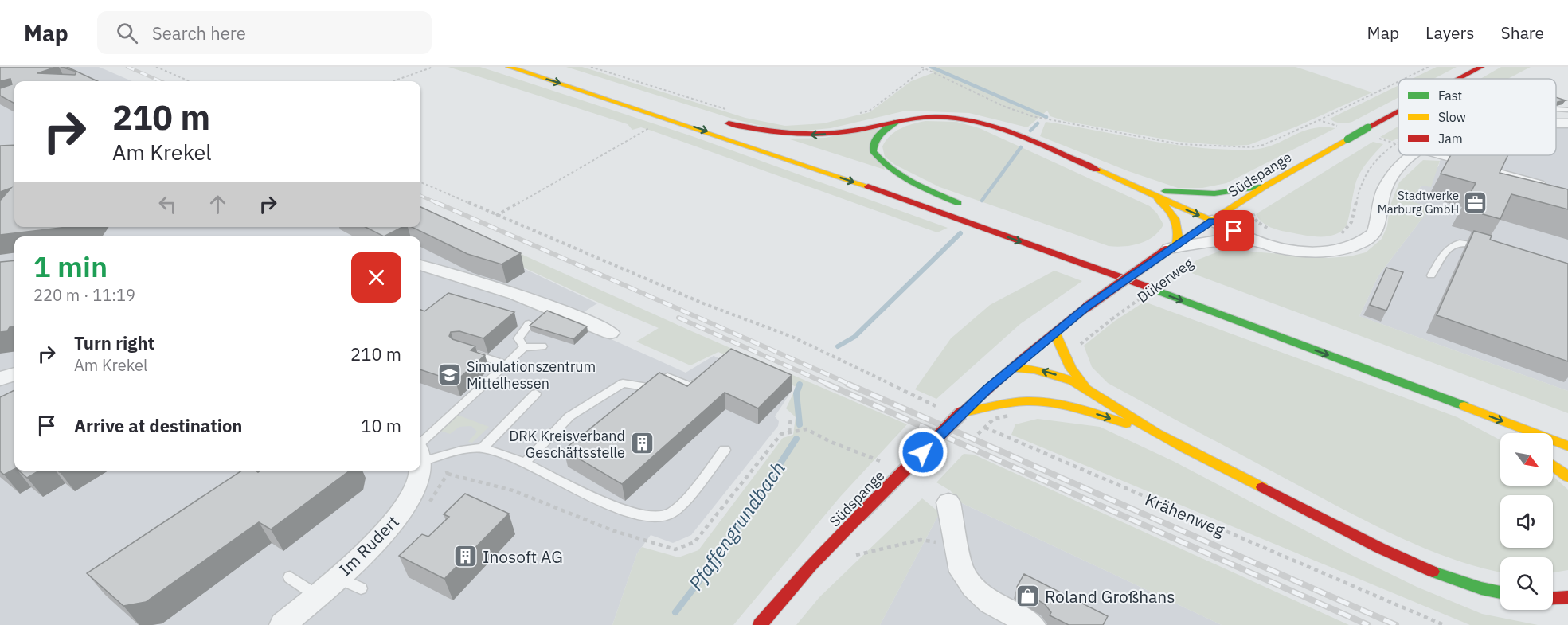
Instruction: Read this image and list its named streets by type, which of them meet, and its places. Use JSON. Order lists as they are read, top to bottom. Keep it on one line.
{"streets":{"main road":["Südspange"],"street":["Im Rudert"],"path":["Dükerweg","Krähenweg"]},"water":["Pfaffengrundbach"],"places":{"office":["Stadtwerke Marburg GmbH"],"school or university":["Simulationszentrum Mittelhessen"],"building":["DRK Kreisverband Geschäftsstelle","Inosoft AG"],"shop":["Roland Großhans"]},"legend":["Fast","Slow","Jam"],"north":"bottom right","page":{"header":"Map","search":"Search here","nav":["Map","Layers","Share"],"turn":["210 m","Am Krekel"],"heading":["1 min","220 m · 11:19"],"list":[{"name":"Turn right","note":"Am Krekel","value":"210 m"},{"name":"Arrive at destination","value":"10 m"}]}}
